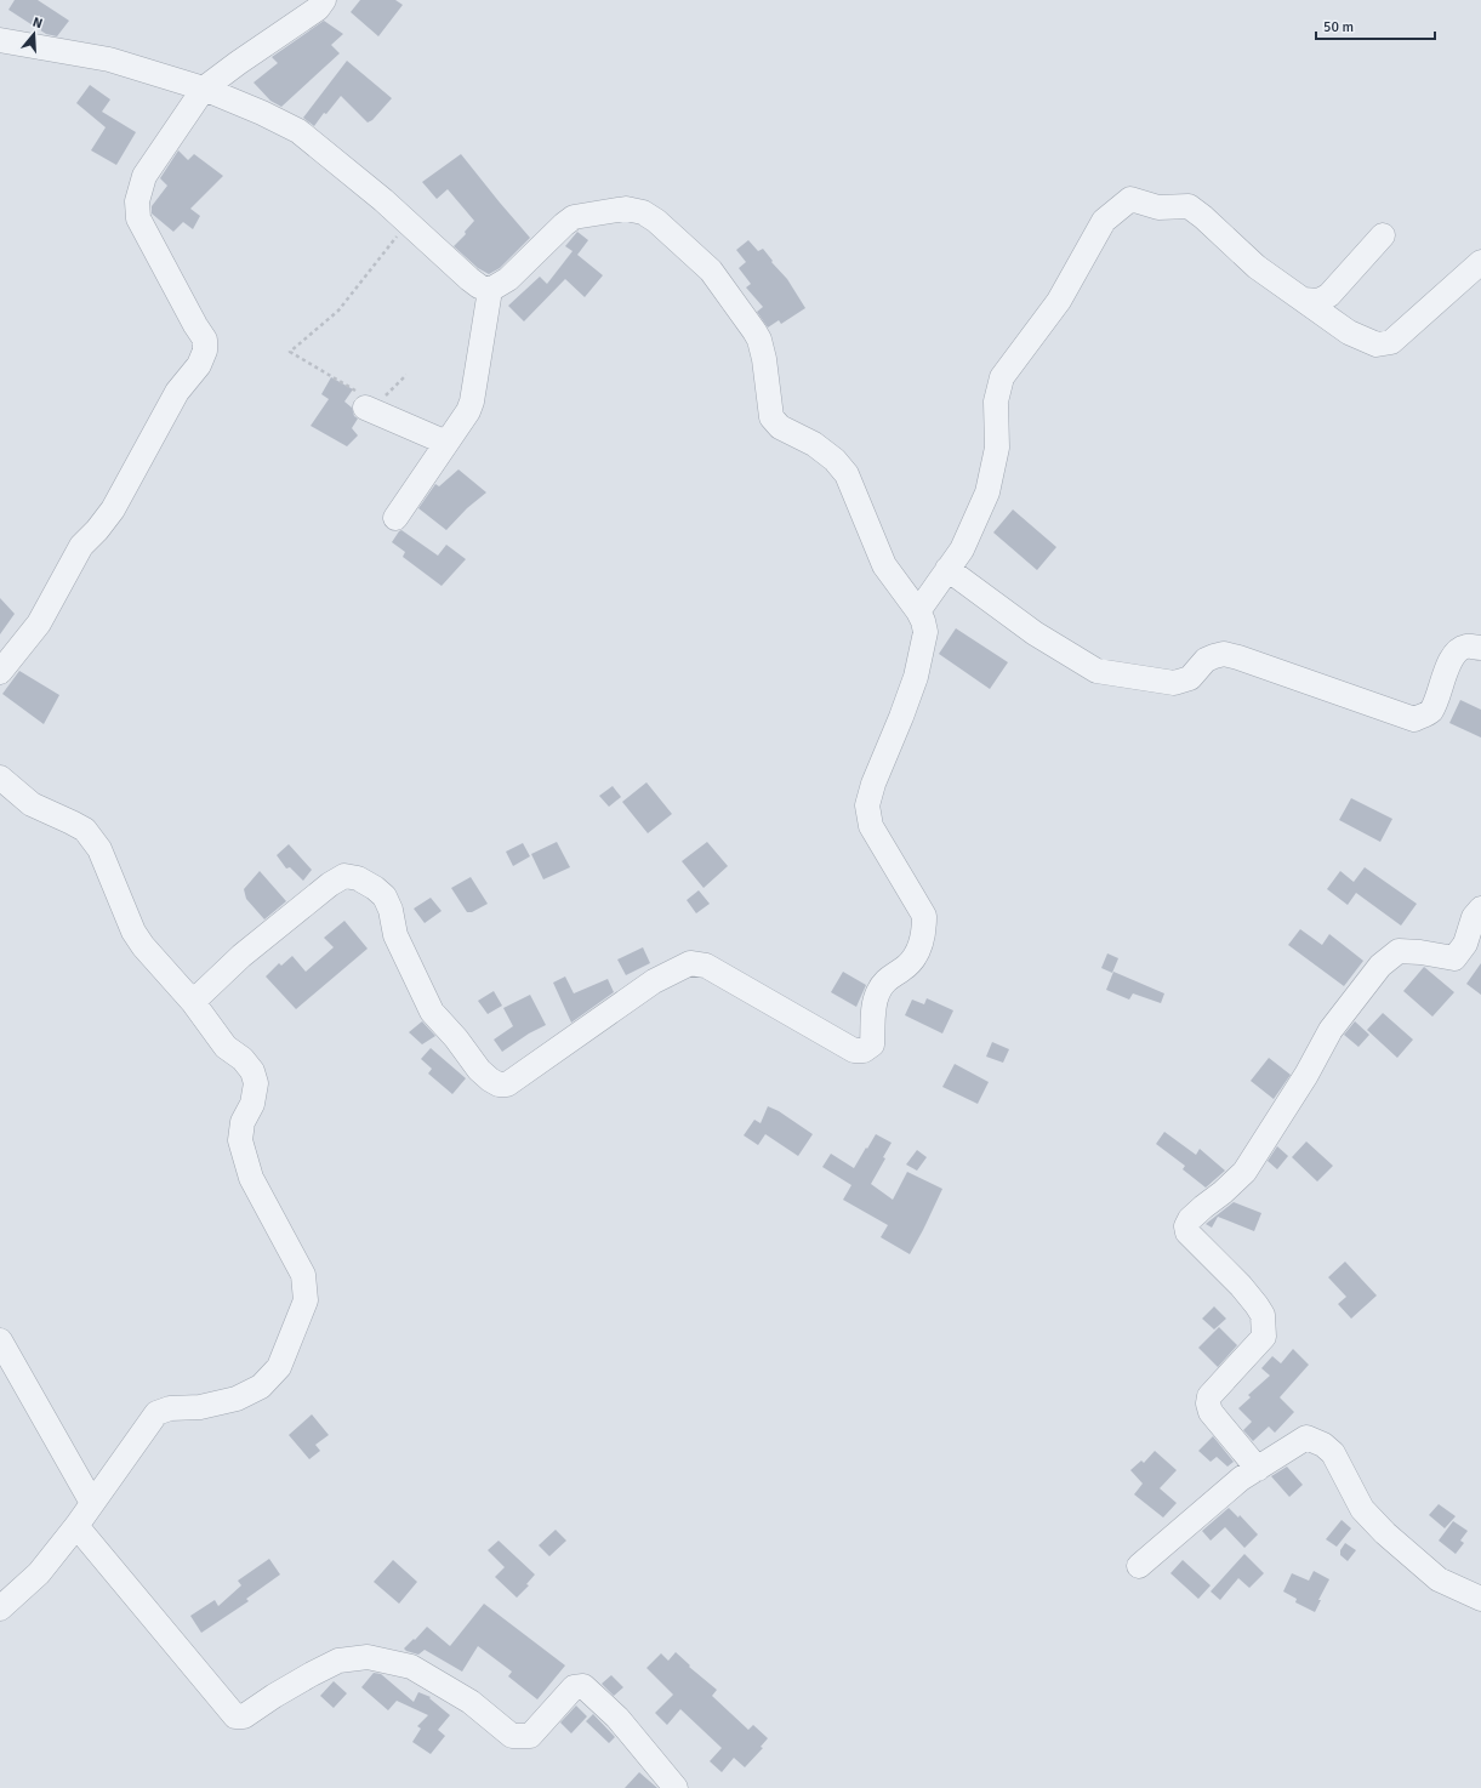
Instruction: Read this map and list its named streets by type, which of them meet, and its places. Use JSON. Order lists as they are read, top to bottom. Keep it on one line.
{"scale_bar":"50 m","north":"top"}
